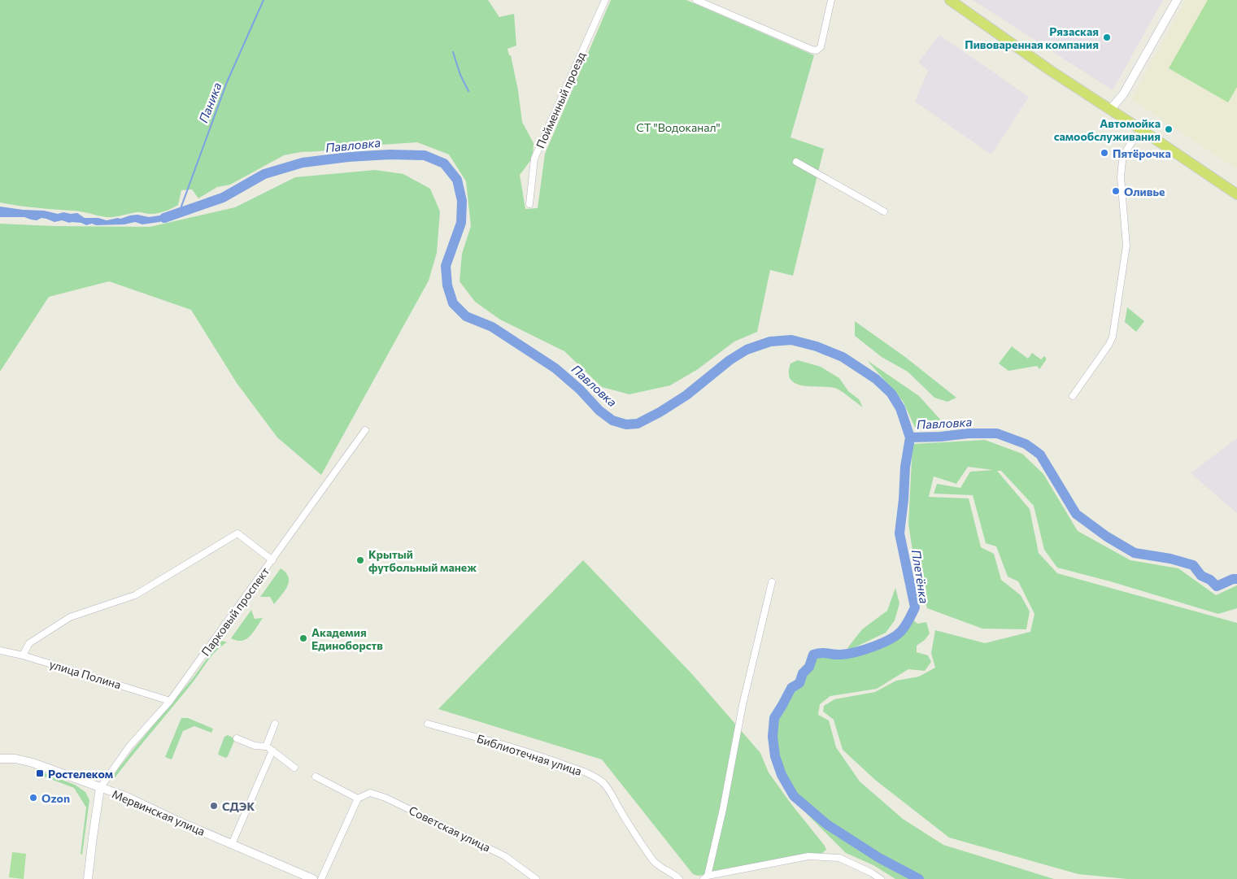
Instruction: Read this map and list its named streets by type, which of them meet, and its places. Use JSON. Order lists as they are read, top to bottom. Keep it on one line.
{"streets":{"street":["Пойменный проезд","Парковый проспект","улица Полина","Библиотечная улица","Мервинская улица","Советская улица"]},"crossings":[["Парковый проспект","улица Полина"],["Парковый проспект","Мервинская улица"]],"water":["Паника","Павловка","Плетёнка"],"parks":["СТ \"Водоканал\""],"places":{"other":["Рязаская Пивоваренная компания","Автомойка самообслуживания","Пятёрочка","Оливье","Крытый футбольный манеж","Академия Единоборств","Ozon","СДЭК"],"transit":["Ростелеком"]}}
